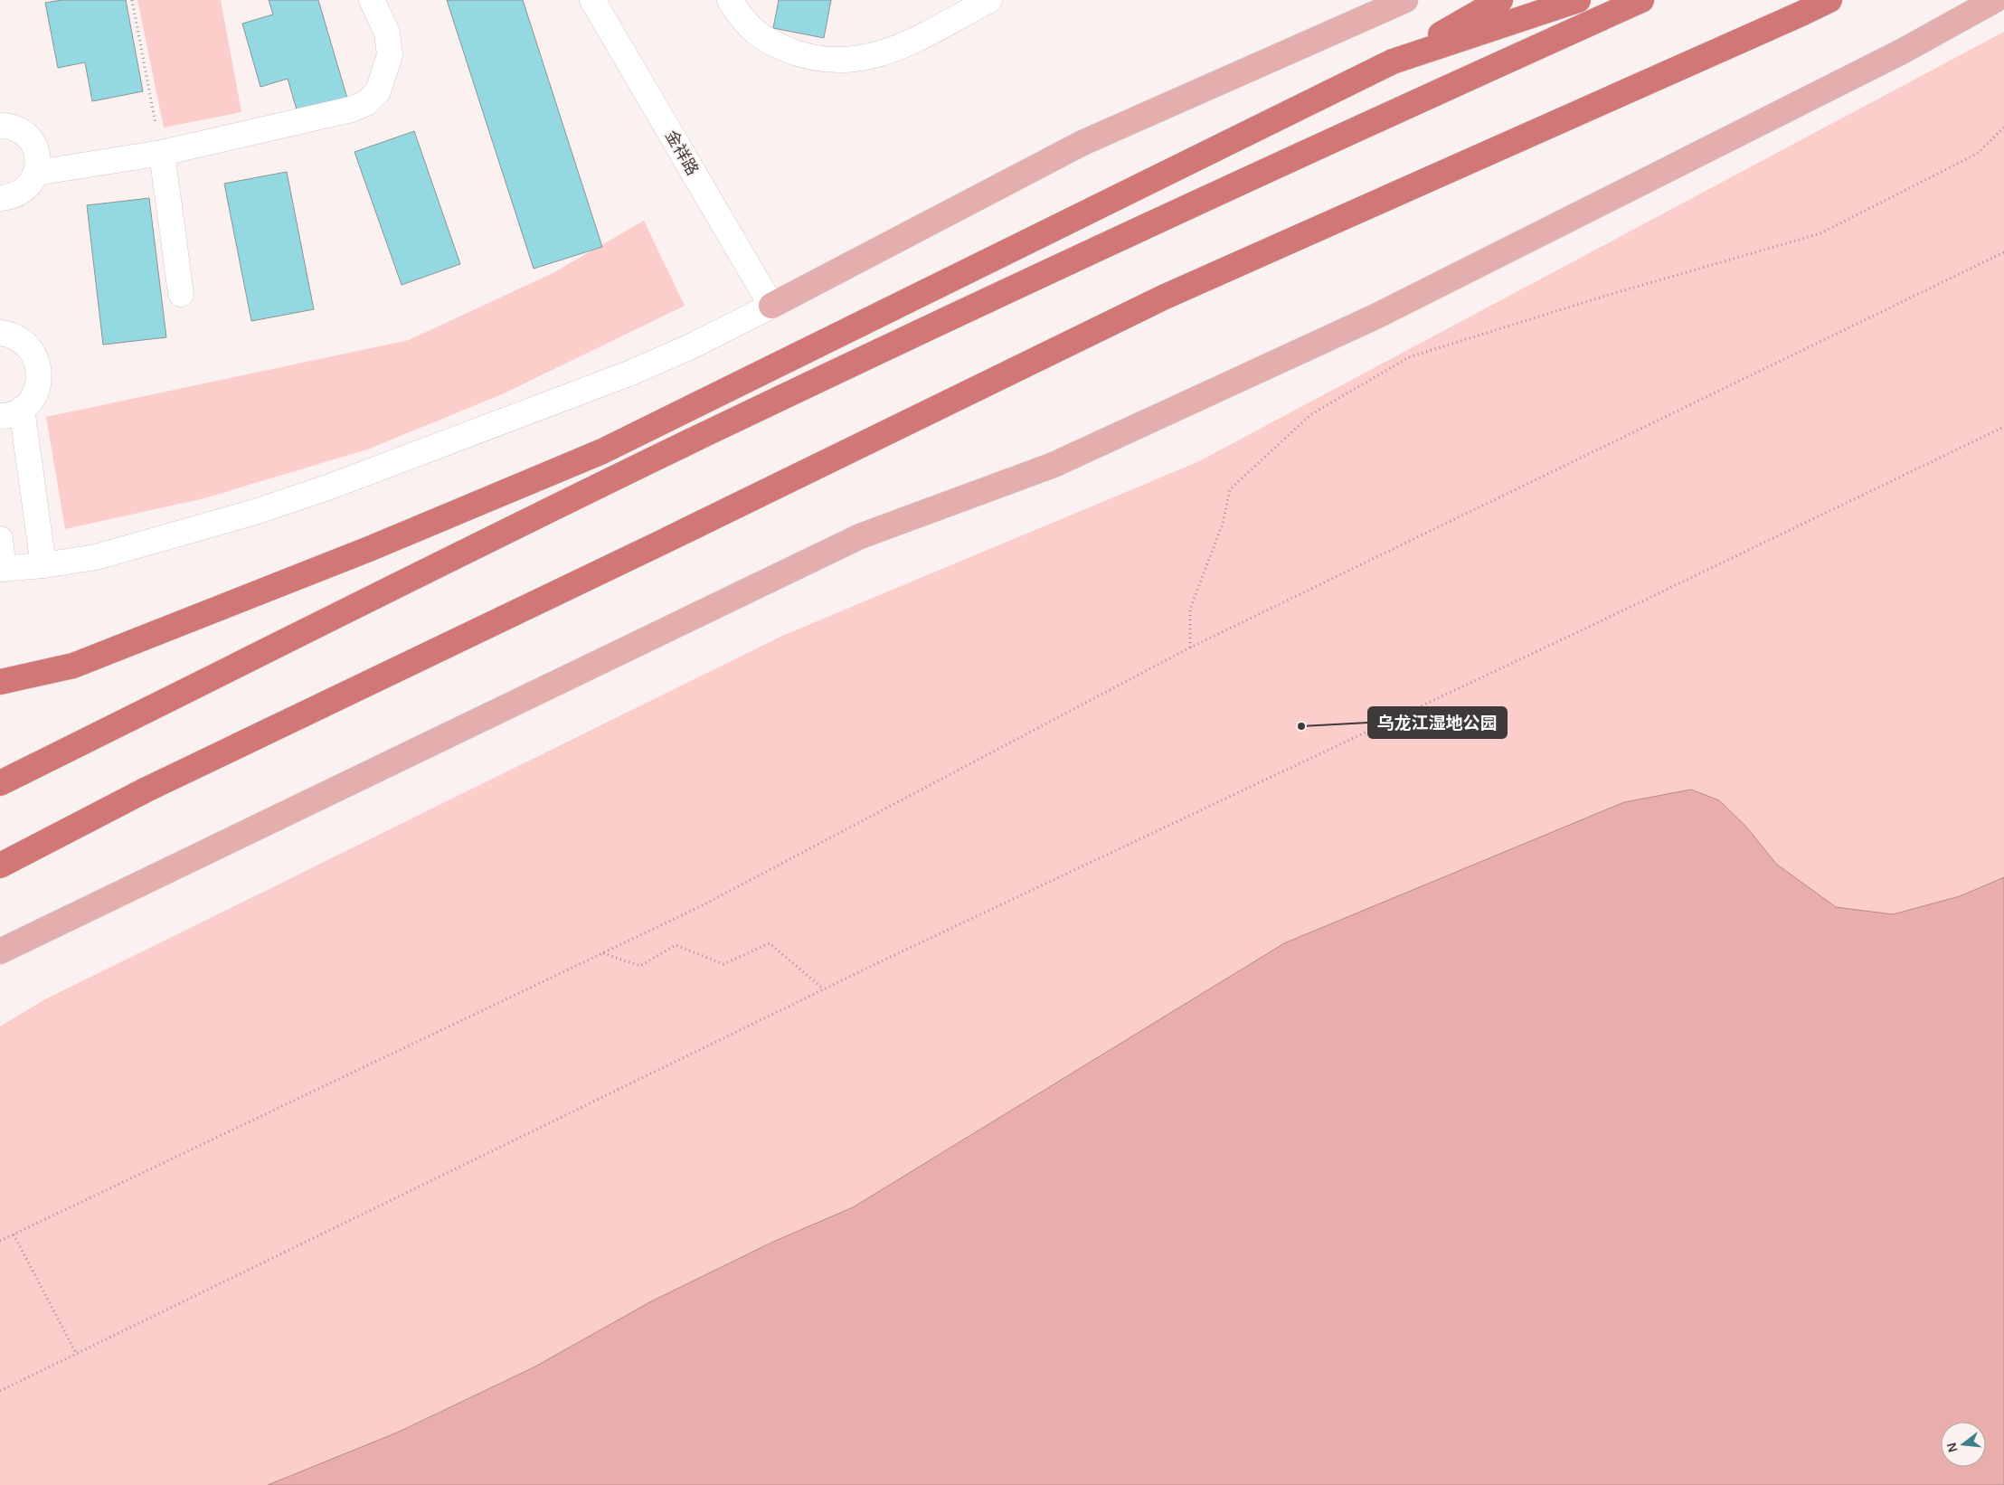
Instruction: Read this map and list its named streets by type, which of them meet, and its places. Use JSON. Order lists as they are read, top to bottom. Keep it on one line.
{"streets":{"street":["金祥路"]},"places":["乌龙江湿地公园"],"north":"left"}
